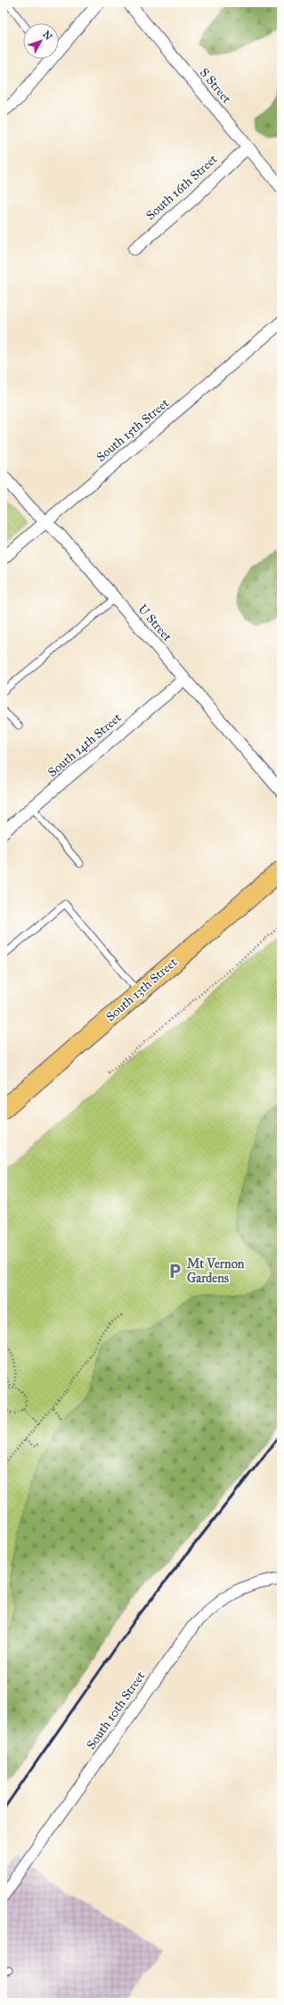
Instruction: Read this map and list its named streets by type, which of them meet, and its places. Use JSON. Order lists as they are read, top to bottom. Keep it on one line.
{"streets":{"main road":["South 13th Street"],"street":["S Street","South 16th Street","South 15th Street","U Street","South 14th Street","South 10th Street"]},"crossings":[["S Street","South 16th Street"],["South 15th Street","U Street"],["U Street","South 14th Street"]],"places":{"parking":["Mt Vernon Gardens"]},"north":"top right"}
